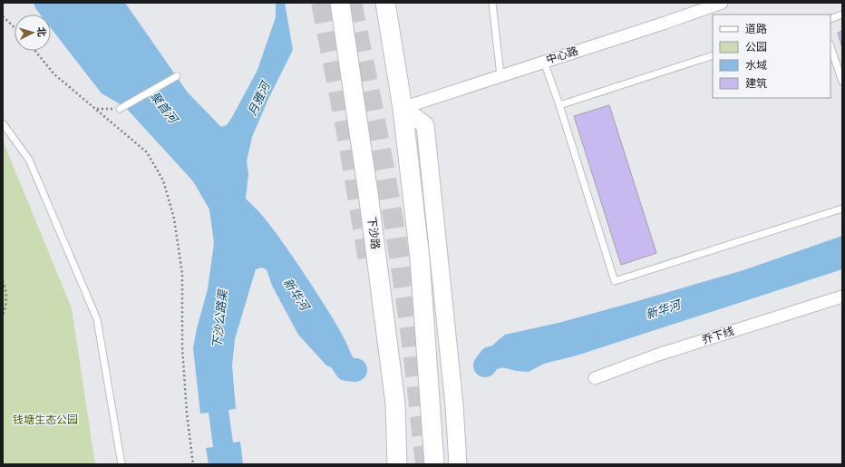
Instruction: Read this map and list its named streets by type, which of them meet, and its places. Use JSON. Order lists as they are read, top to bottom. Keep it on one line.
{"streets":{"main road":["下沙路"],"street":["中心路","乔下线"]},"water":["月雅河","聚首河","新华河","下沙公路渠"],"parks":["钱塘生态公园"],"legend":["道路","公园","水域","建筑"],"north":"right"}
